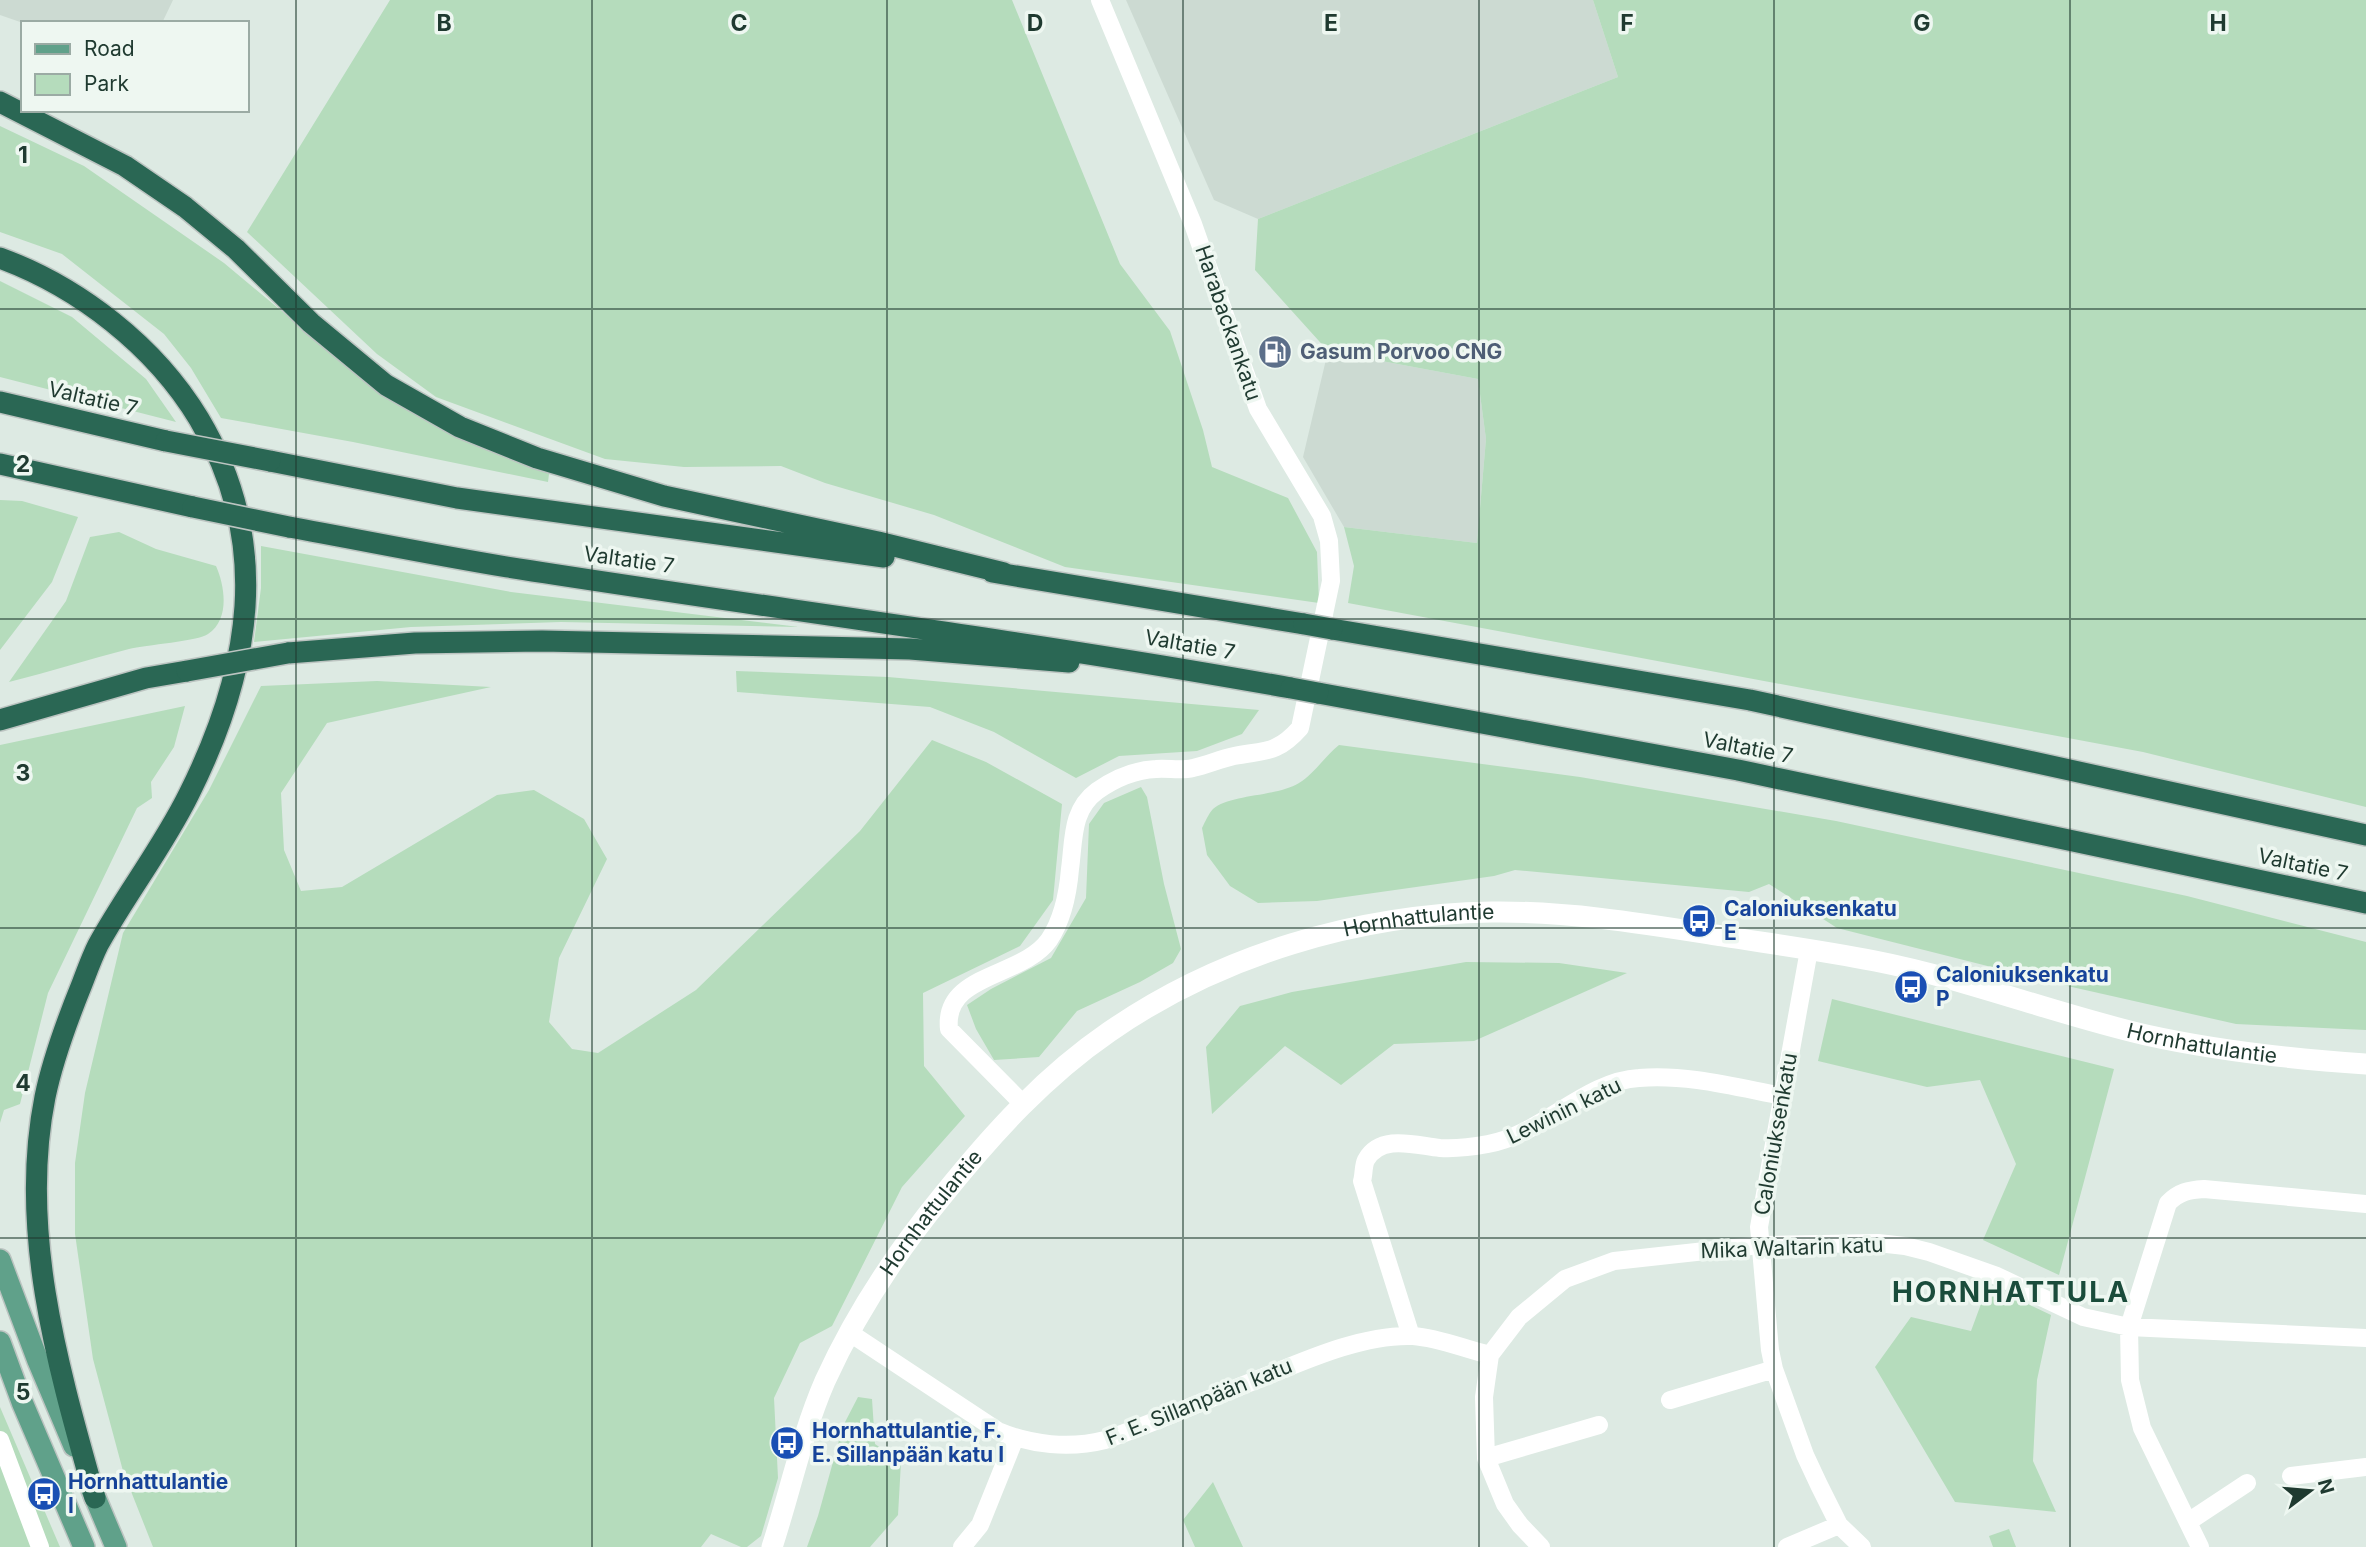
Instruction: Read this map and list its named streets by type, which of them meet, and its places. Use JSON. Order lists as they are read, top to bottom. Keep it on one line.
{"streets":{"highway":["Valtatie 7"],"street":["Harabackankatu","Hornhattulantie","Lewinin katu","Caloniuksenkatu","Mika Waltarin katu","F. E. Sillanpään katu"]},"crossings":[["Harabackankatu","Hornhattulantie"],["Hornhattulantie","Caloniuksenkatu"],["Hornhattulantie","F. E. Sillanpään katu"],["Lewinin katu","Caloniuksenkatu"],["Lewinin katu","F. E. Sillanpään katu"],["Caloniuksenkatu","Mika Waltarin katu"],["Mika Waltarin katu","F. E. Sillanpään katu"]],"districts":["HORNHATTULA"],"places":{"fuel station":["Gasum Porvoo CNG"],"bus stop":["Caloniuksenkatu E","Caloniuksenkatu P","Hornhattulantie, F. E. Sillanpään katu I","Hornhattulantie I"]},"legend":["Road","Park"],"north":"right","grid":{"columns":["B","C","D","E","F","G","H"],"rows":["1","2","3","4","5"]}}
